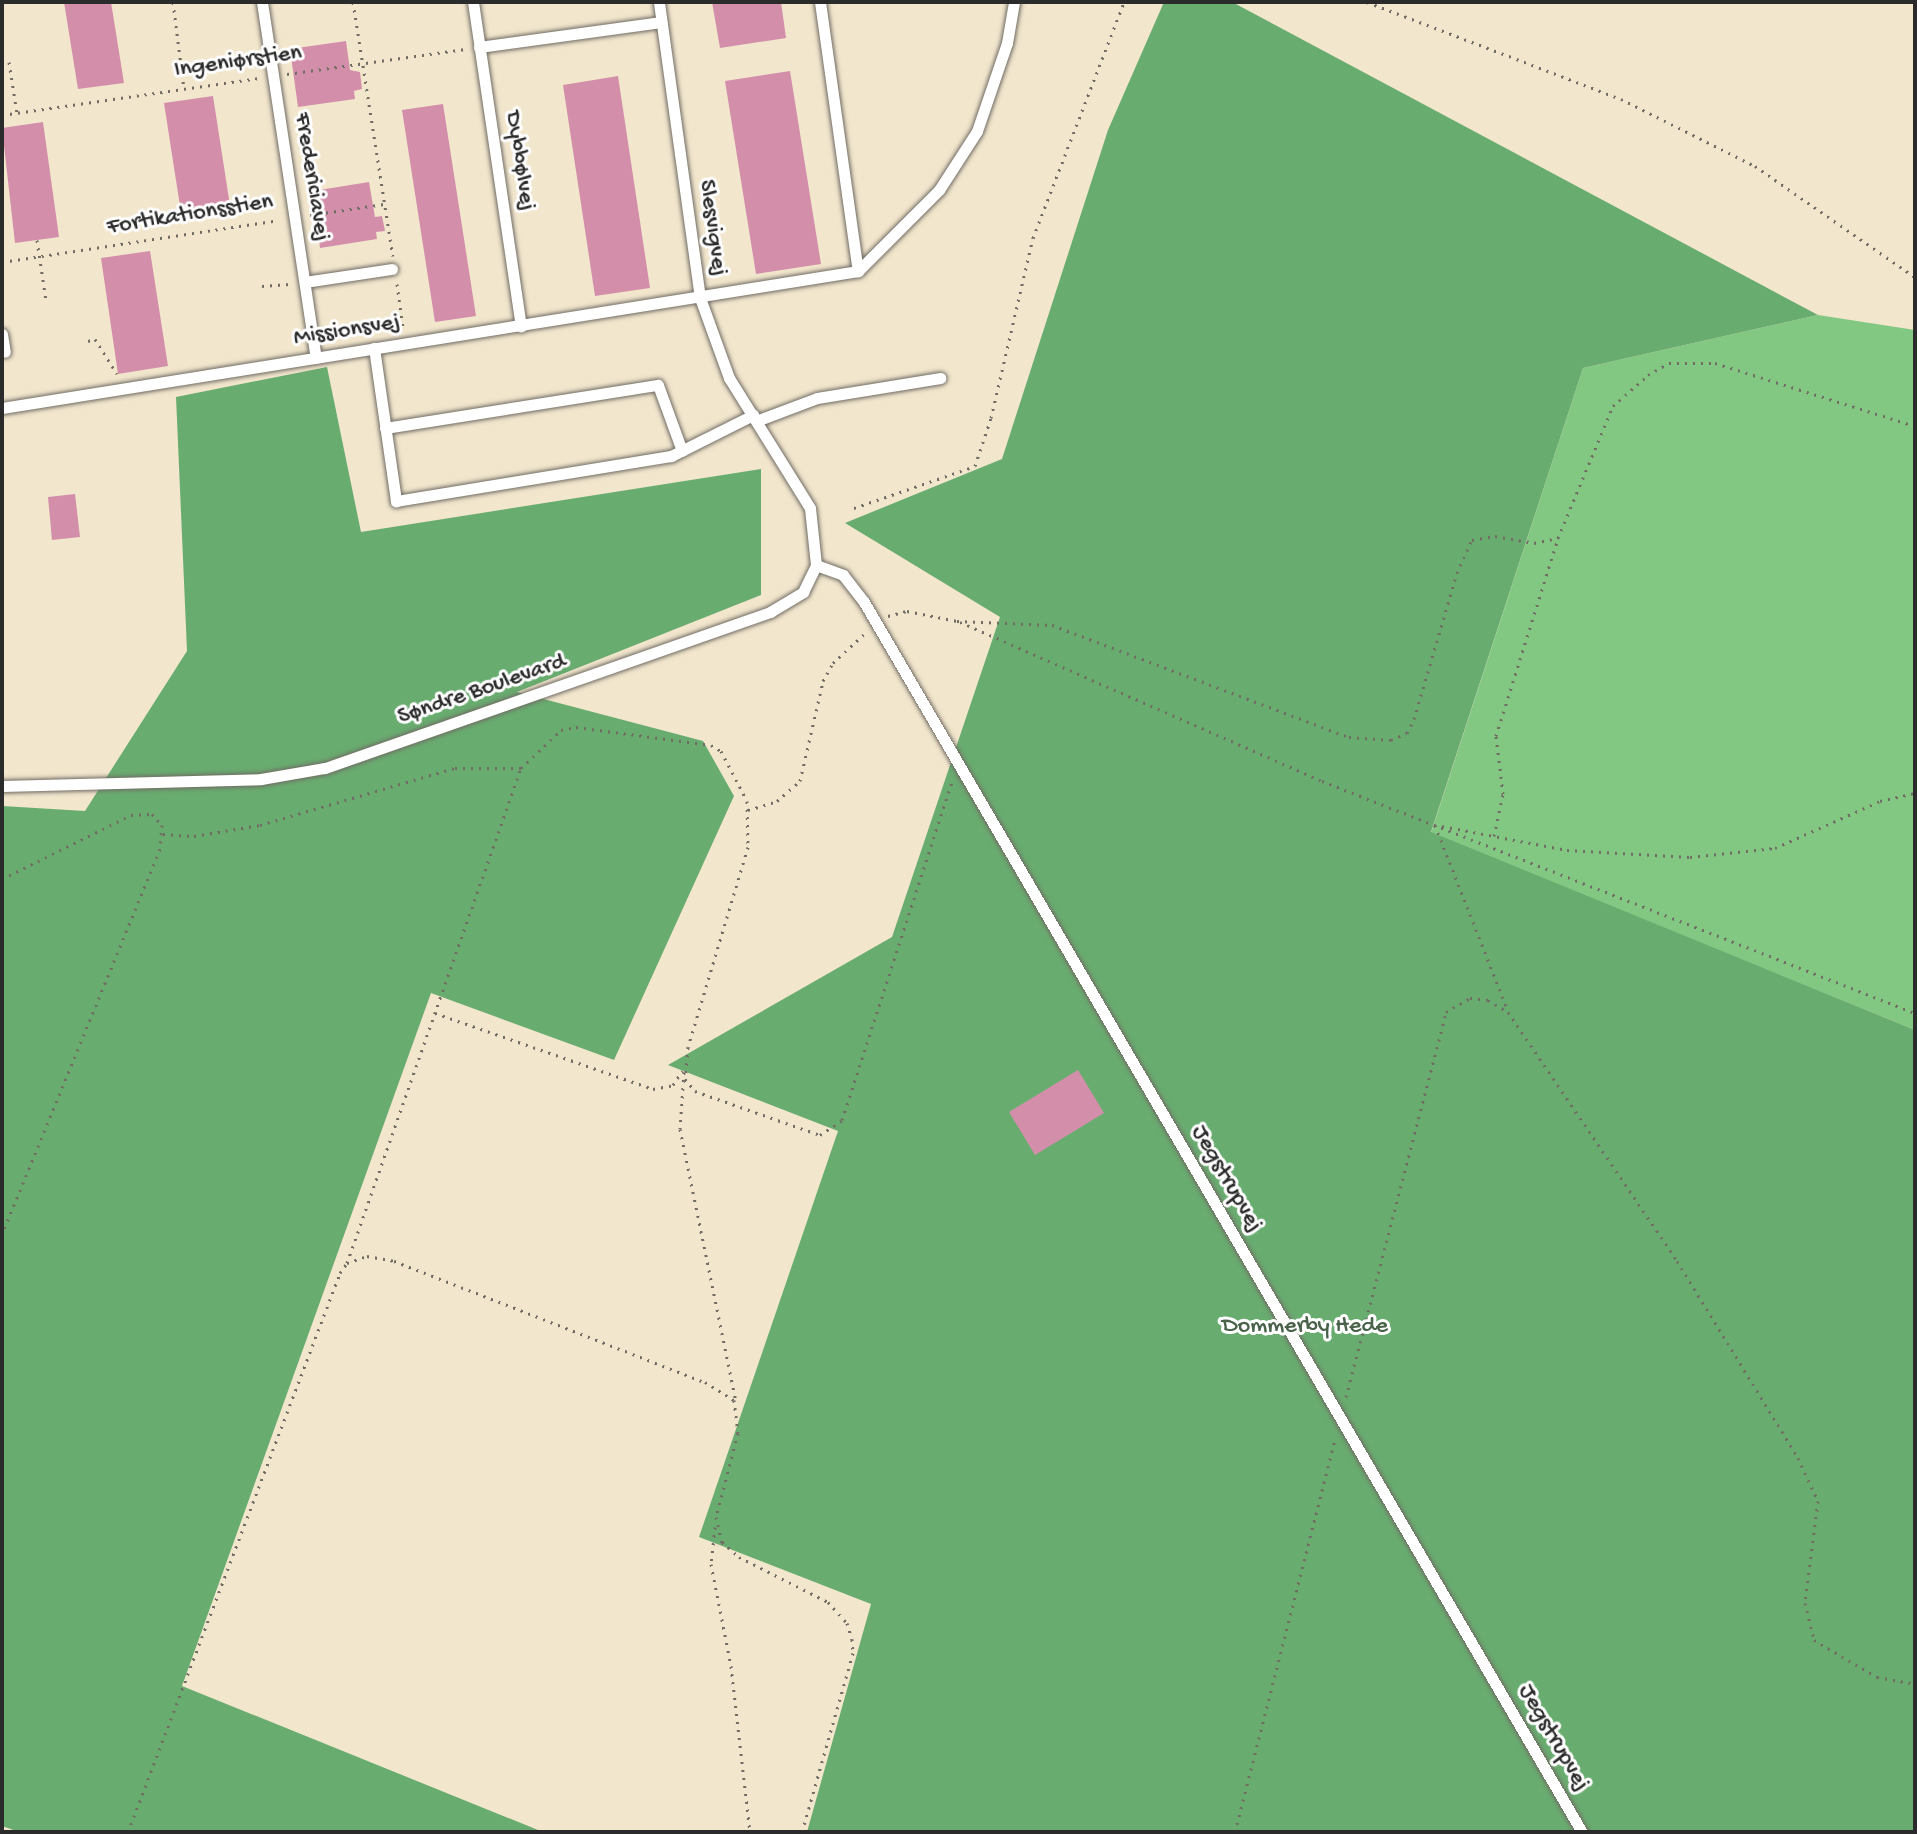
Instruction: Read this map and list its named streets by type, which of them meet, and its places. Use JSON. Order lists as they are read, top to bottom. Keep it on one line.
{"streets":{"lane":["Dybbølvej","Fredericiavej","Slesvigvej","Missionsvej","Søndre Boulevard","Jegstrupvej"],"path":["Ingeniørstien","Fortikationsstien"]},"crossings":[["Ingeniørstien","Dybbølvej"],["Ingeniørstien","Fredericiavej"],["Dybbølvej","Missionsvej"],["Fredericiavej","Fortikationsstien"],["Fredericiavej","Missionsvej"],["Slesvigvej","Missionsvej"],["Slesvigvej","Søndre Boulevard"],["Slesvigvej","Jegstrupvej"],["Søndre Boulevard","Jegstrupvej"]],"parks":["Dommerby Hede"]}
